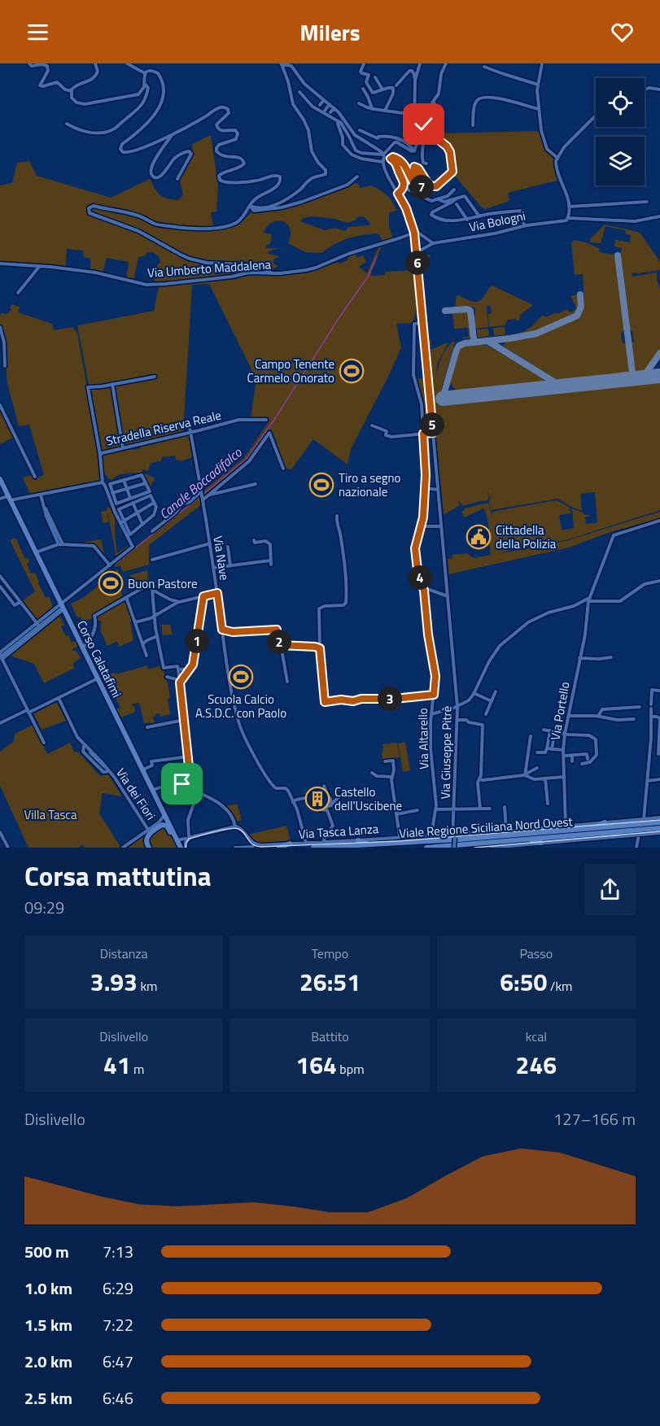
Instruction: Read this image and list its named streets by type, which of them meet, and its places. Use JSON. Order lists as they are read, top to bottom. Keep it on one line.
{"streets":{"main road":["Corso Calatafimi","Viale Regione Siciliana Nord Ovest"],"street":["Via Bologni","Via Umberto Maddalena","Stradella Riserva Reale","Via Nave","Via Portello","Via Altarello","Via Giuseppe Pitrè","Via dei Fiori","Via Tasca Lanza"]},"crossings":[["Via Bologni","Via Giuseppe Pitrè"],["Via Umberto Maddalena","Via Giuseppe Pitrè"],["Stradella Riserva Reale","Via Nave"],["Via Nave","Via Tasca Lanza"],["Via Portello","Viale Regione Siciliana Nord Ovest"],["Via Altarello","Via Giuseppe Pitrè"],["Via Altarello","Via Tasca Lanza"],["Via Giuseppe Pitrè","Viale Regione Siciliana Nord Ovest"],["Via Giuseppe Pitrè","Via Tasca Lanza"],["Viale Regione Siciliana Nord Ovest","Via Tasca Lanza"]],"water":["Canale Boccadifalco"],"parks":["Villa Tasca"],"places":{"sports":["Campo Tenente Carmelo Onorato","Tiro a segno nazionale","Buon Pastore","Scuola Calcio A.S.D.C. con Paolo"],"public building":["Cittadella della Polizia"],"building":["Castello dell'Uscibene"]},"page":{"header":"Milers","pins":["7","6","5","4","1","2","3"],"heading":["Corsa mattutina","09:29"],"stats":[["Distanza","3.93 km"],["Tempo","26:51"],["Passo","6:50 /km"],["Dislivello","41 m"],["Battito","164 bpm"],["kcal","246"]],"chart":["Dislivello","127–166 m"],"list":[{"name":"500 m","note":"7:13"},{"name":"1.0 km","note":"6:29"},{"name":"1.5 km","note":"7:22"},{"name":"2.0 km","note":"6:47"},{"name":"2.5 km","note":"6:46"}]}}
